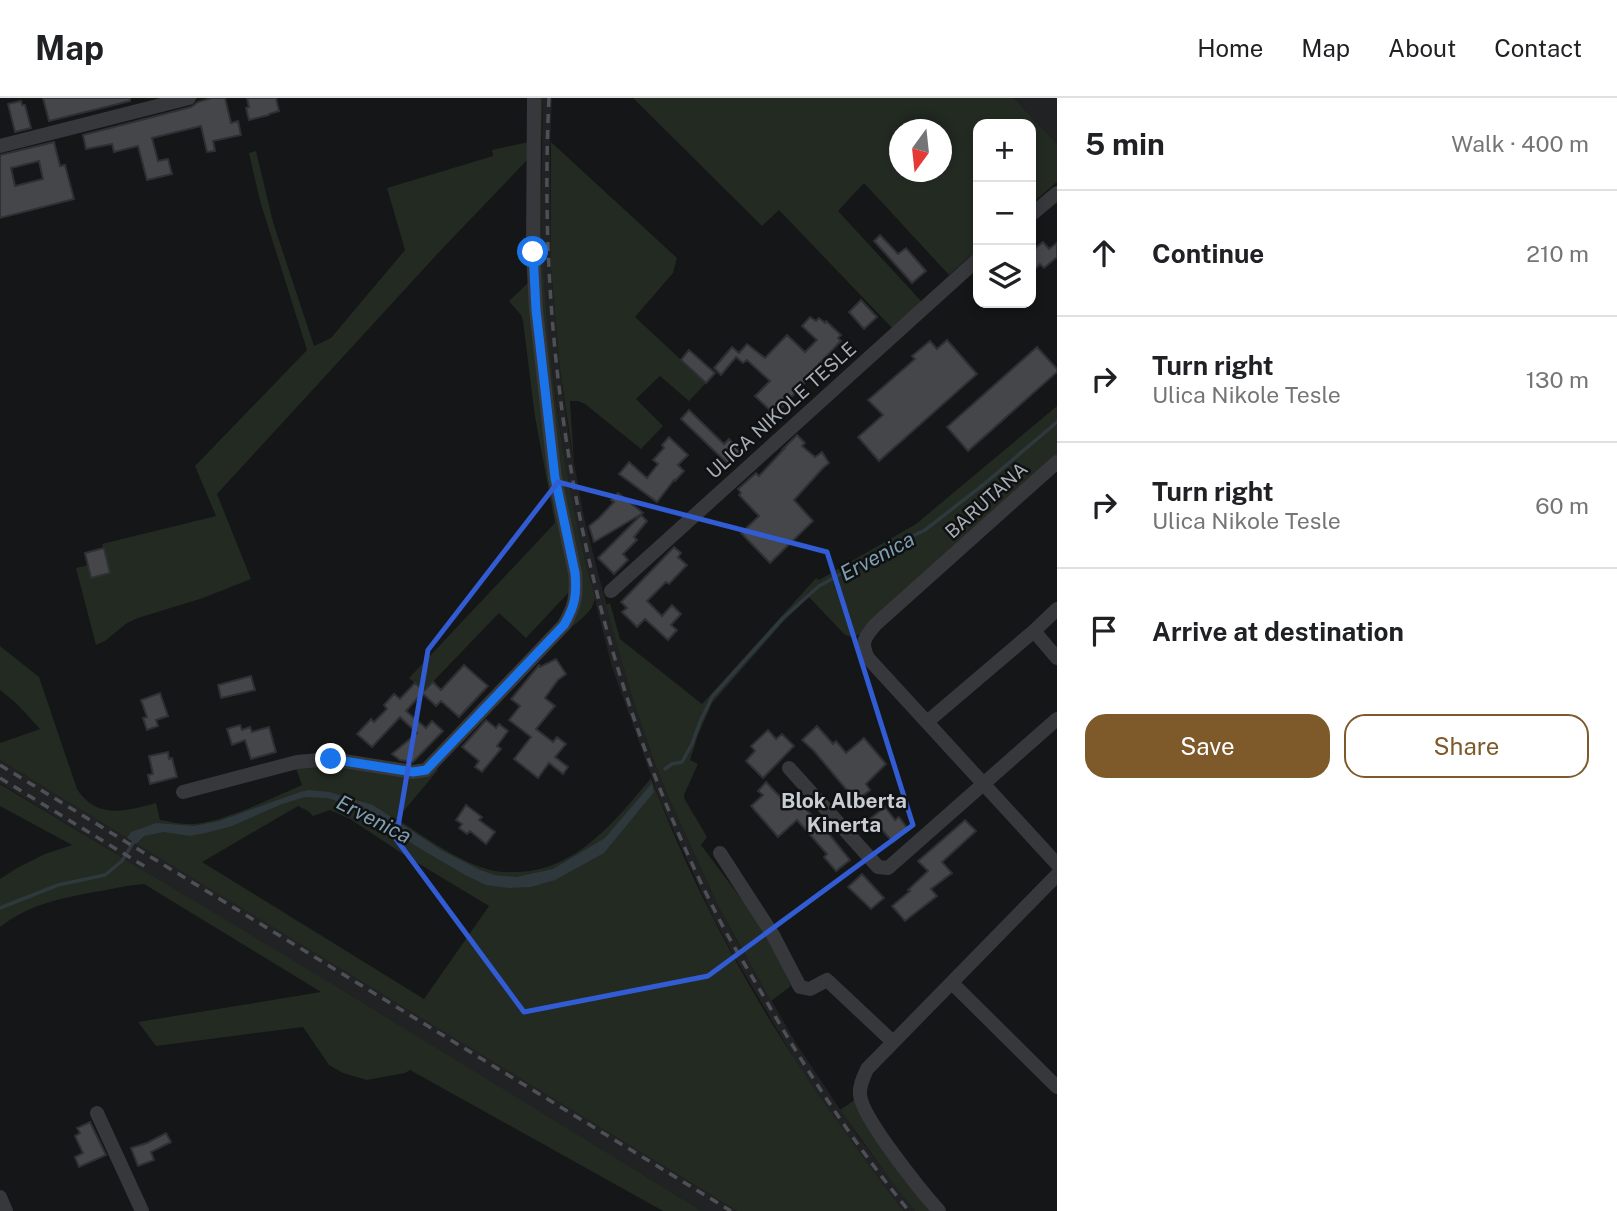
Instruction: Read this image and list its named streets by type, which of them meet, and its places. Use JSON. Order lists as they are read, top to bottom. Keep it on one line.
{"streets":{"street":["ULICA NIKOLE TESLE","BARUTANA"]},"districts":["Blok Alberta Kinerta"],"water":["Ervenica"],"north":"bottom","page":{"header":"Map","nav":["Home","Map","About","Contact"],"heading":["5 min","Walk · 400 m"],"map_buttons":["+","−"],"list":[["Continue","210 m"],["Turn right","Ulica Nikole Tesle","130 m"],["Turn right","Ulica Nikole Tesle","60 m"],"Arrive at destination"],"buttons":["Save","Share"]}}
